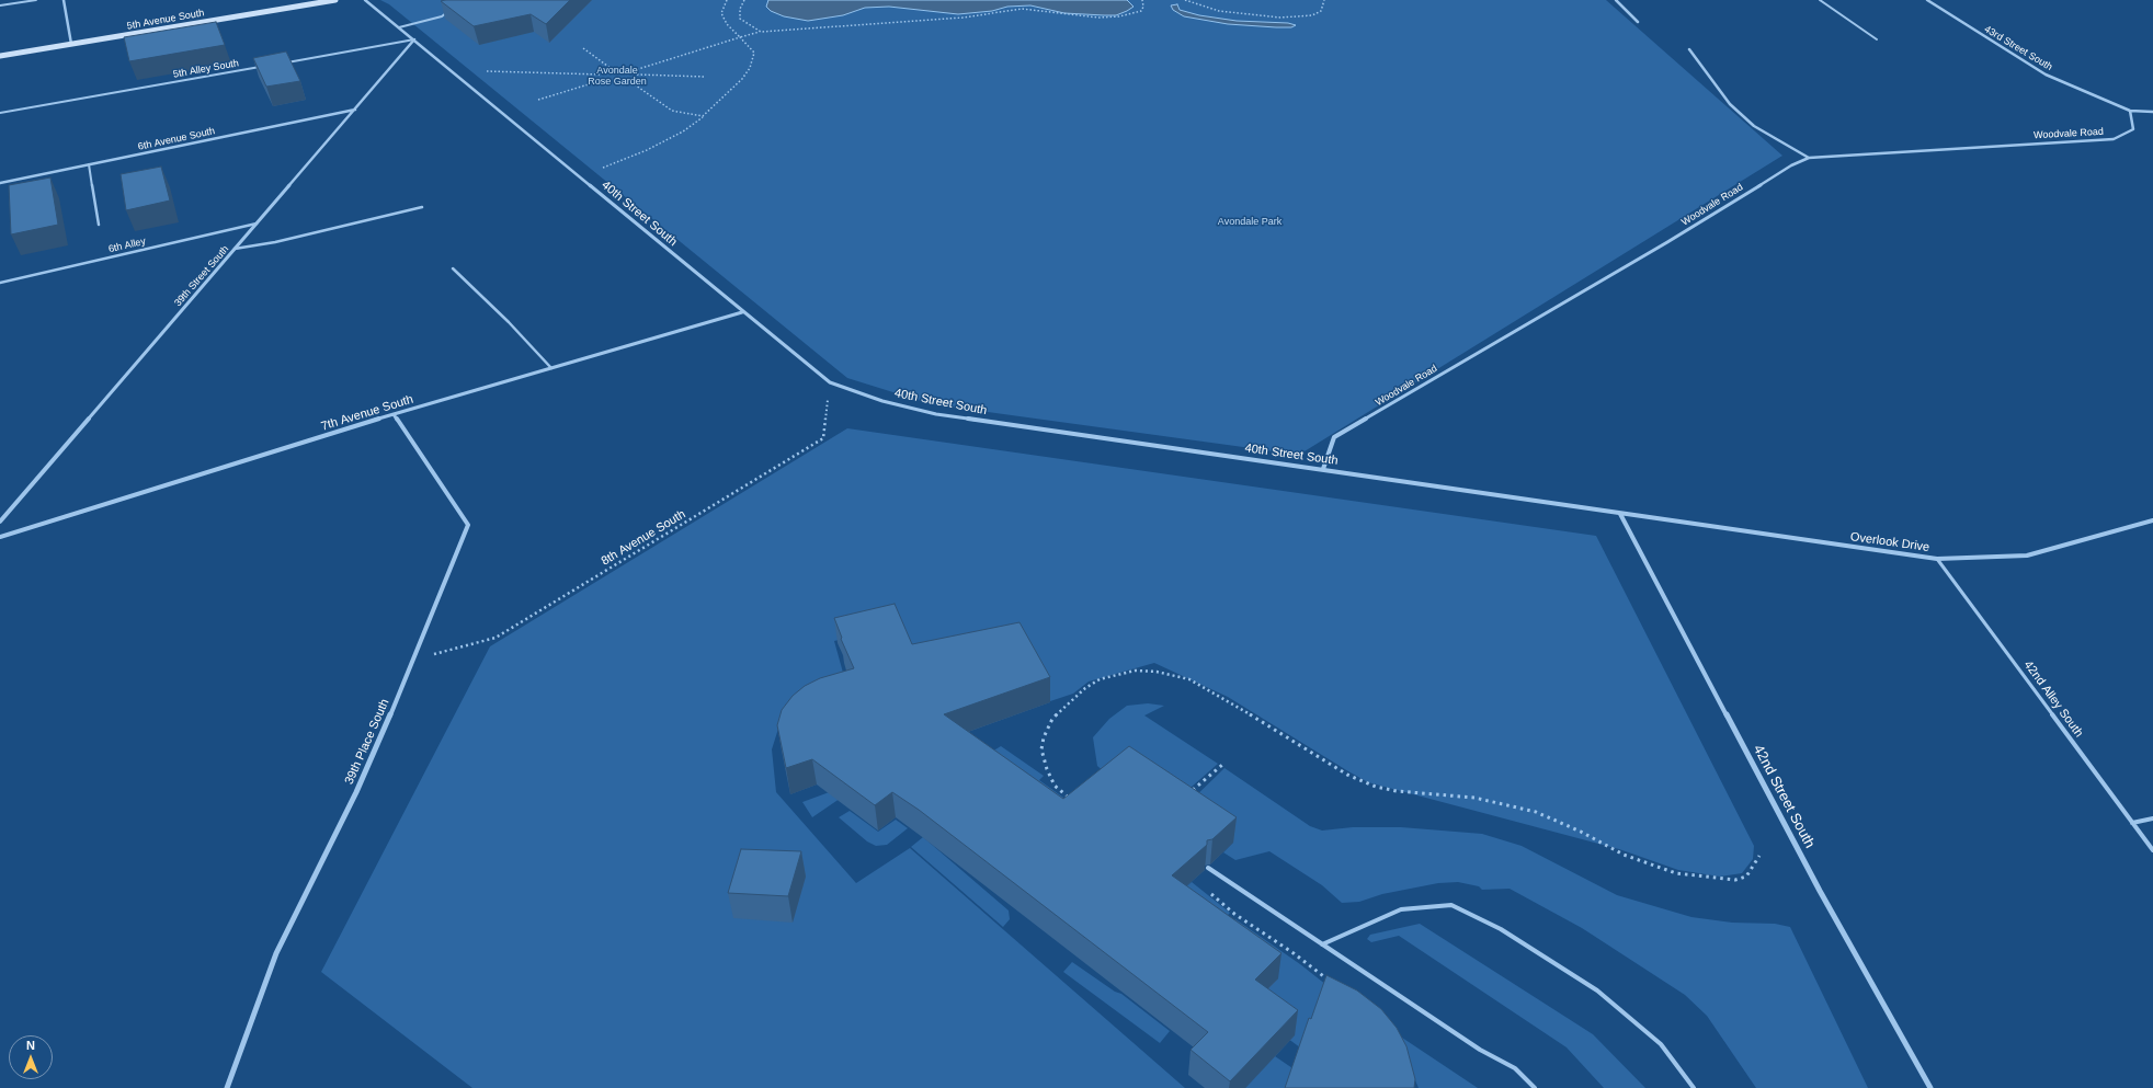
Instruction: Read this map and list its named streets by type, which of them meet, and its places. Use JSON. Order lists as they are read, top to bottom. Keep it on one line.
{"streets":{"street":["5th Avenue South","43rd Street South","Woodvale Road","6th Avenue South","40th Street South","39th Street South","7th Avenue South","Overlook Drive","39th Place South","42nd Street South"],"lane":["5th Alley South","6th Alley","42nd Alley South"],"path":["8th Avenue South"]},"crossings":[["43rd Street South","Woodvale Road"],["Woodvale Road","40th Street South"],["6th Avenue South","39th Street South"],["40th Street South","39th Street South"],["40th Street South","7th Avenue South"],["40th Street South","8th Avenue South"],["40th Street South","Overlook Drive"],["40th Street South","42nd Street South"],["6th Alley","39th Street South"],["7th Avenue South","39th Place South"],["8th Avenue South","39th Place South"],["Overlook Drive","42nd Alley South"],["Overlook Drive","42nd Street South"]],"parks":["Avondale Rose Garden","Avondale Park"],"north":"top"}
